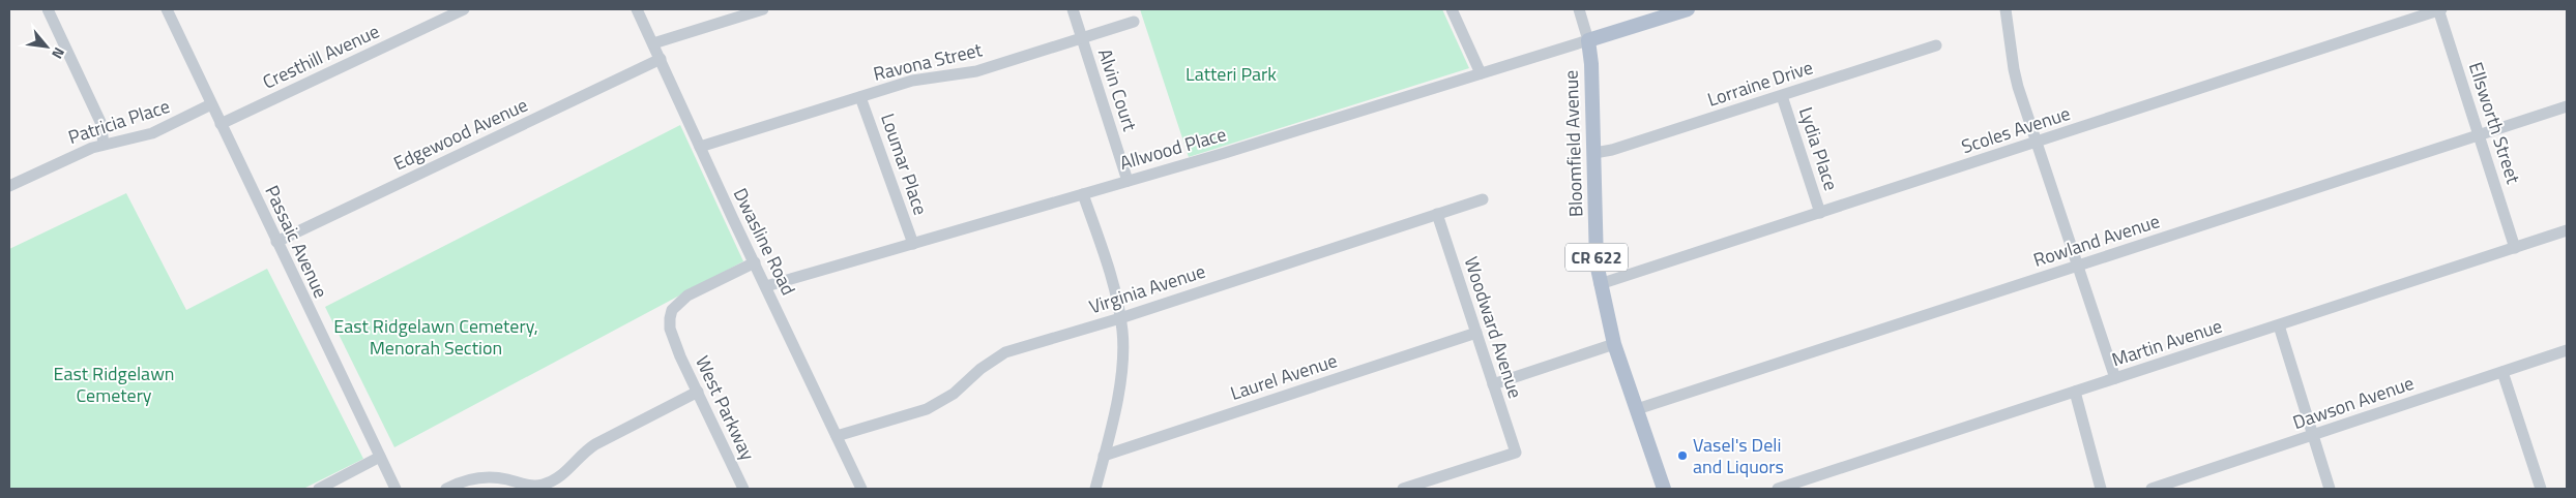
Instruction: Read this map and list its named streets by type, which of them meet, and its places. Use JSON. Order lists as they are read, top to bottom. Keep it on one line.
{"streets":{"main road":["Bloomfield Avenue","CR 622"],"street":["Cresthill Avenue","Ravona Street","Lorraine Drive","Alvin Court","Patricia Place","Ellsworth Street","Scoles Avenue","Edgewood Avenue","Allwood Place","Lydia Place","Loumar Place","Rowland Avenue","Passaic Avenue","Dwasline Road","Virginia Avenue","Woodward Avenue","Martin Avenue","Laurel Avenue","Dawson Avenue","West Parkway"]},"crossings":[["Cresthill Avenue","Passaic Avenue"],["Ravona Street","Alvin Court"],["Ravona Street","Loumar Place"],["Ravona Street","Dwasline Road"],["Lorraine Drive","Bloomfield Avenue"],["Lorraine Drive","Lydia Place"],["Alvin Court","Allwood Place"],["Patricia Place","Passaic Avenue"],["Ellsworth Street","Scoles Avenue"],["Ellsworth Street","Rowland Avenue"],["Ellsworth Street","Martin Avenue"],["Scoles Avenue","Bloomfield Avenue"],["Scoles Avenue","Lydia Place"],["Edgewood Avenue","Passaic Avenue"],["Edgewood Avenue","Dwasline Road"],["Bloomfield Avenue","Allwood Place"],["Bloomfield Avenue","Rowland Avenue"],["Allwood Place","Loumar Place"],["Allwood Place","Dwasline Road"],["Dwasline Road","Virginia Avenue"],["Dwasline Road","West Parkway"],["Virginia Avenue","Woodward Avenue"],["Woodward Avenue","Laurel Avenue"]],"parks":["Latteri Park","East Ridgelawn Cemetery, Menorah Section","East Ridgelawn Cemetery"],"places":["Vasel's Deli and Liquors"],"north":"bottom right"}
